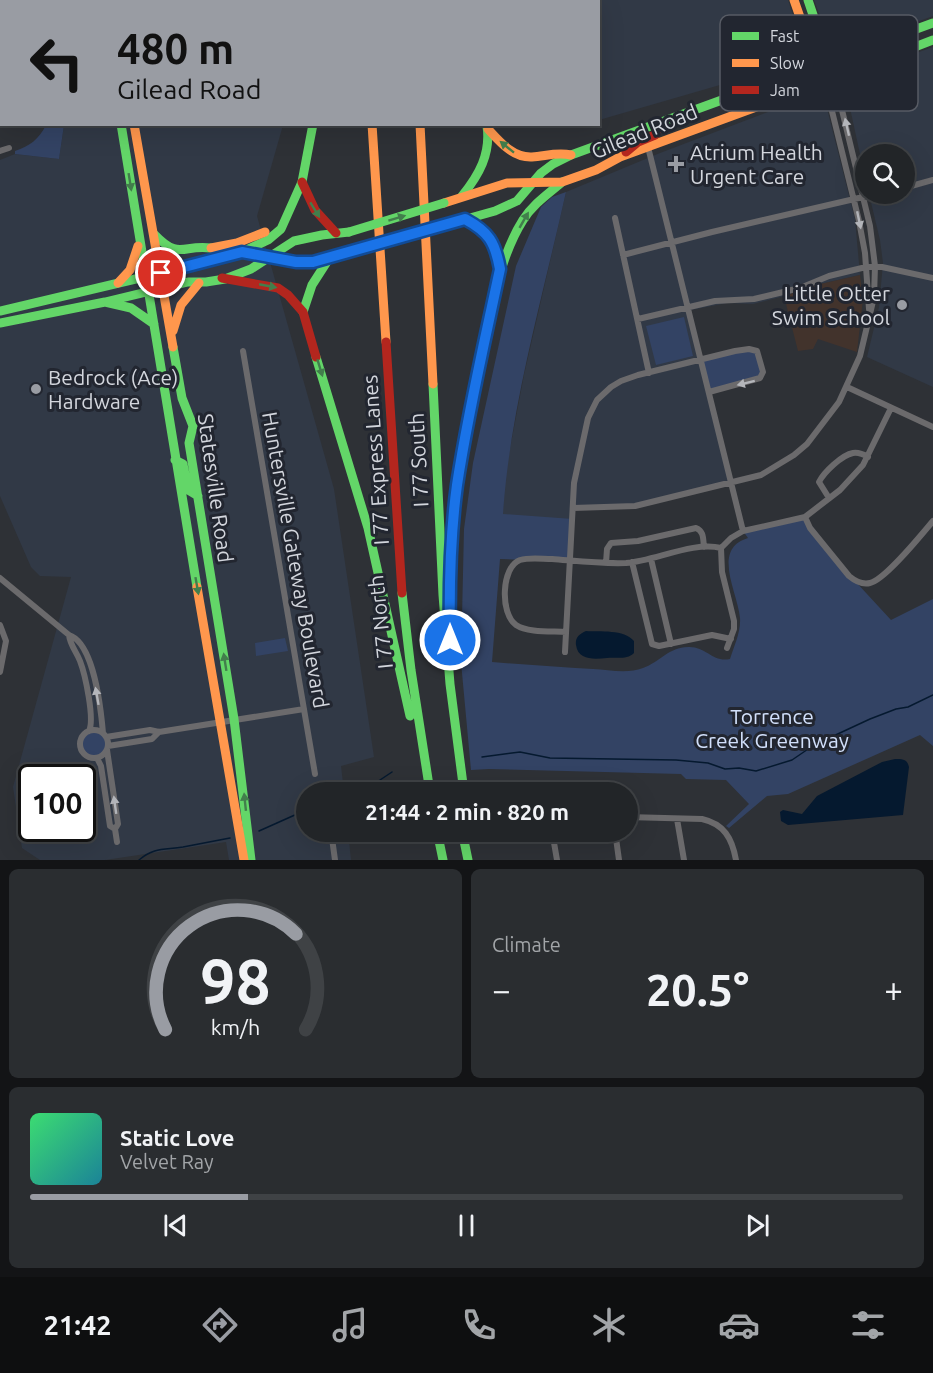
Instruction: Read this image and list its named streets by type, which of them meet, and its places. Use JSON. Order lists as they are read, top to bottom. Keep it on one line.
{"streets":{"main road":["Gilead Road","I 77 Express Lanes","I 77 South","Statesville Road","I 77 North"],"street":["Huntersville Gateway Boulevard"]},"crossings":[["Gilead Road","Statesville Road"]],"parks":["Torrence Creek Greenway"],"places":{"health":["Atrium Health Urgent Care"],"other":["Little Otter Swim School","Bedrock (Ace) Hardware"]},"legend":["Fast","Slow","Jam"],"page":{"turn":["480 m","Gilead Road"],"limit":"100","trip":"21:44 · 2 min · 820 m","tile":"Climate","heat":["−","20.5°","+"],"song":["Static Love","Velvet Ray"],"tabs":"21:42","gauge":["98","km/h"]}}
